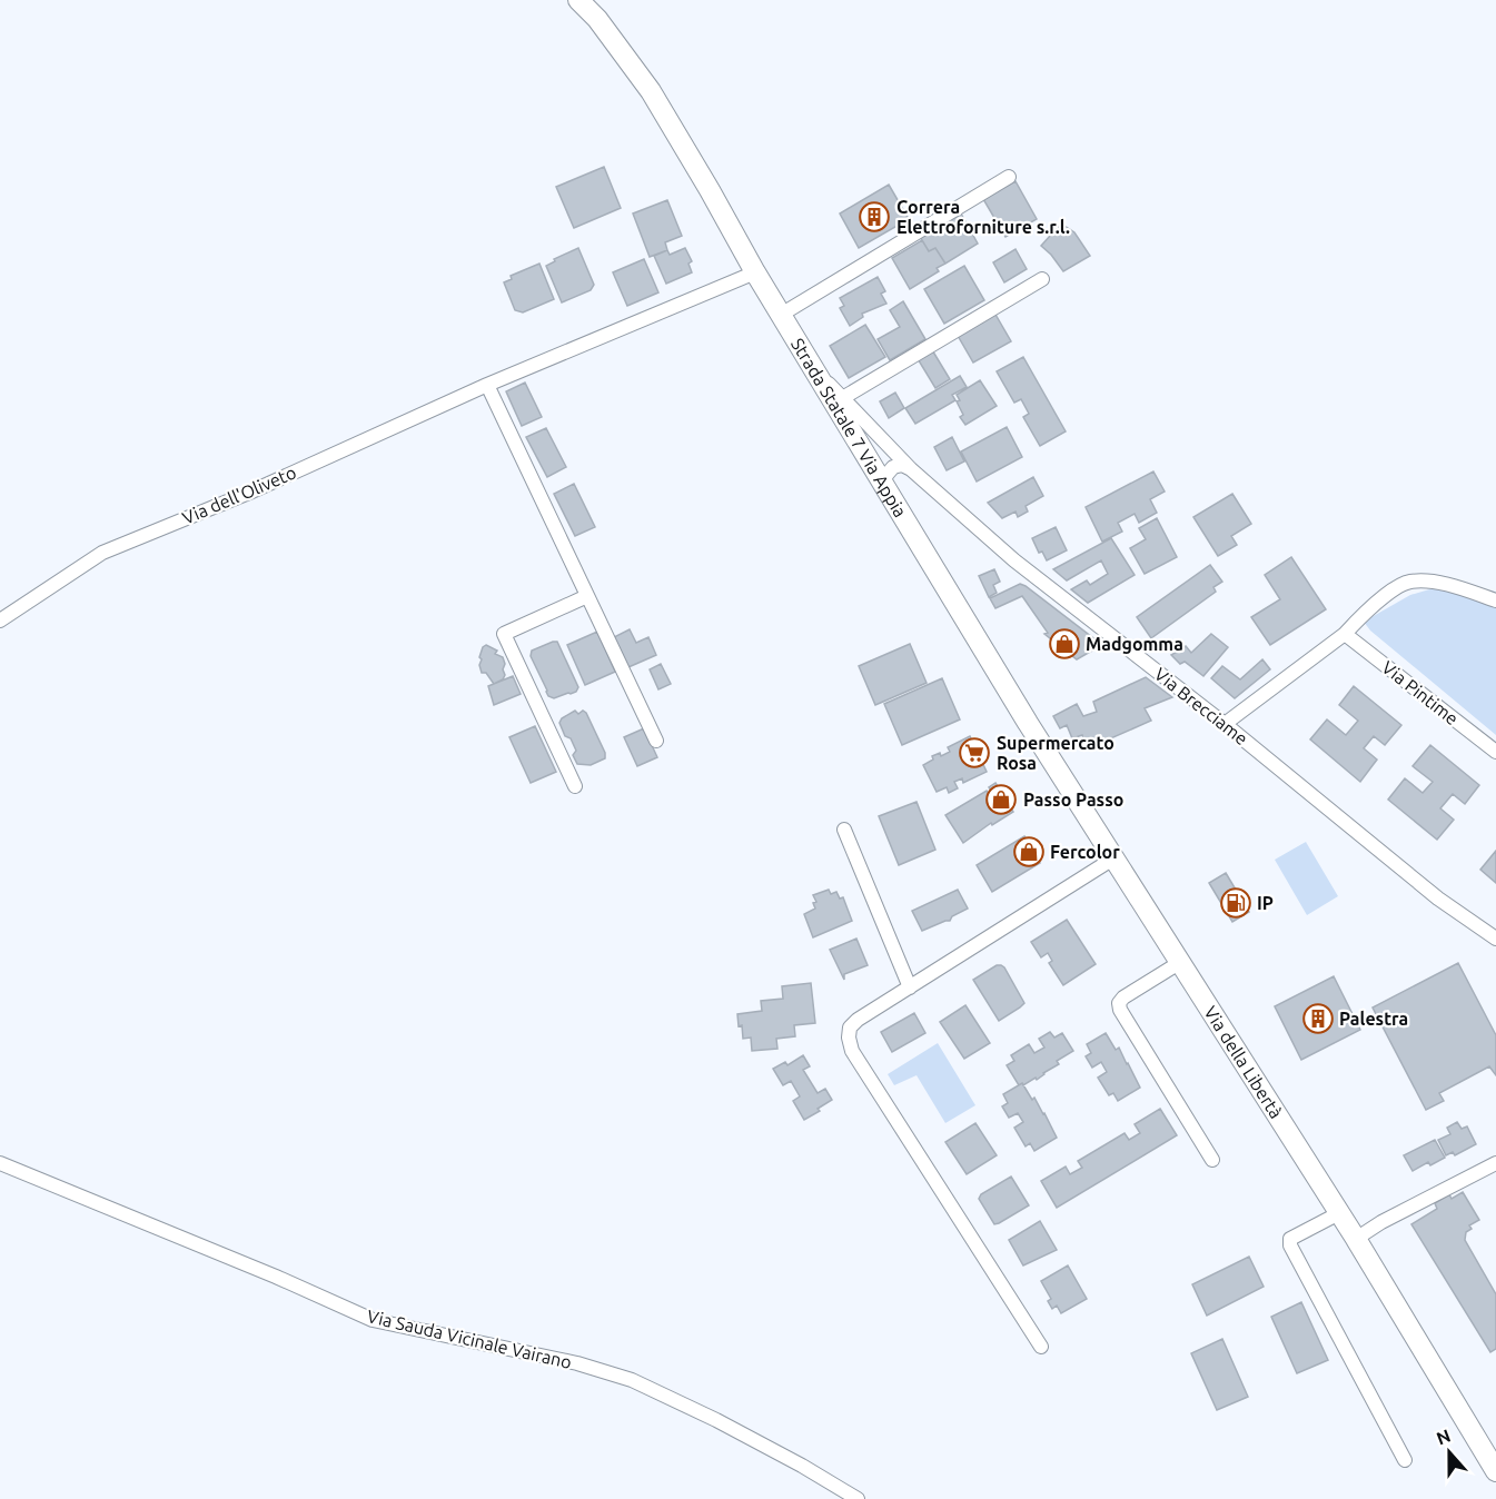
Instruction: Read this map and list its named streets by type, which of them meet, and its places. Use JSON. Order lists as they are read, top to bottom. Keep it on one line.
{"streets":{"main road":["Strada Statale 7 Via Appia","Via della Libertà"],"street":["Via dell'Oliveto","Via Pintime","Via Brecciame","Via Sauda Vicinale Vairano"]},"crossings":[["Strada Statale 7 Via Appia","Via dell'Oliveto"],["Strada Statale 7 Via Appia","Via Brecciame"],["Strada Statale 7 Via Appia","Via della Libertà"]],"places":{"building":["Correra Elettroforniture s.r.l.","Palestra"],"shop":["Madgomma","Passo Passo","Fercolor"],"supermarket":["Supermercato Rosa"],"fuel station":["IP"]},"north":"top"}
